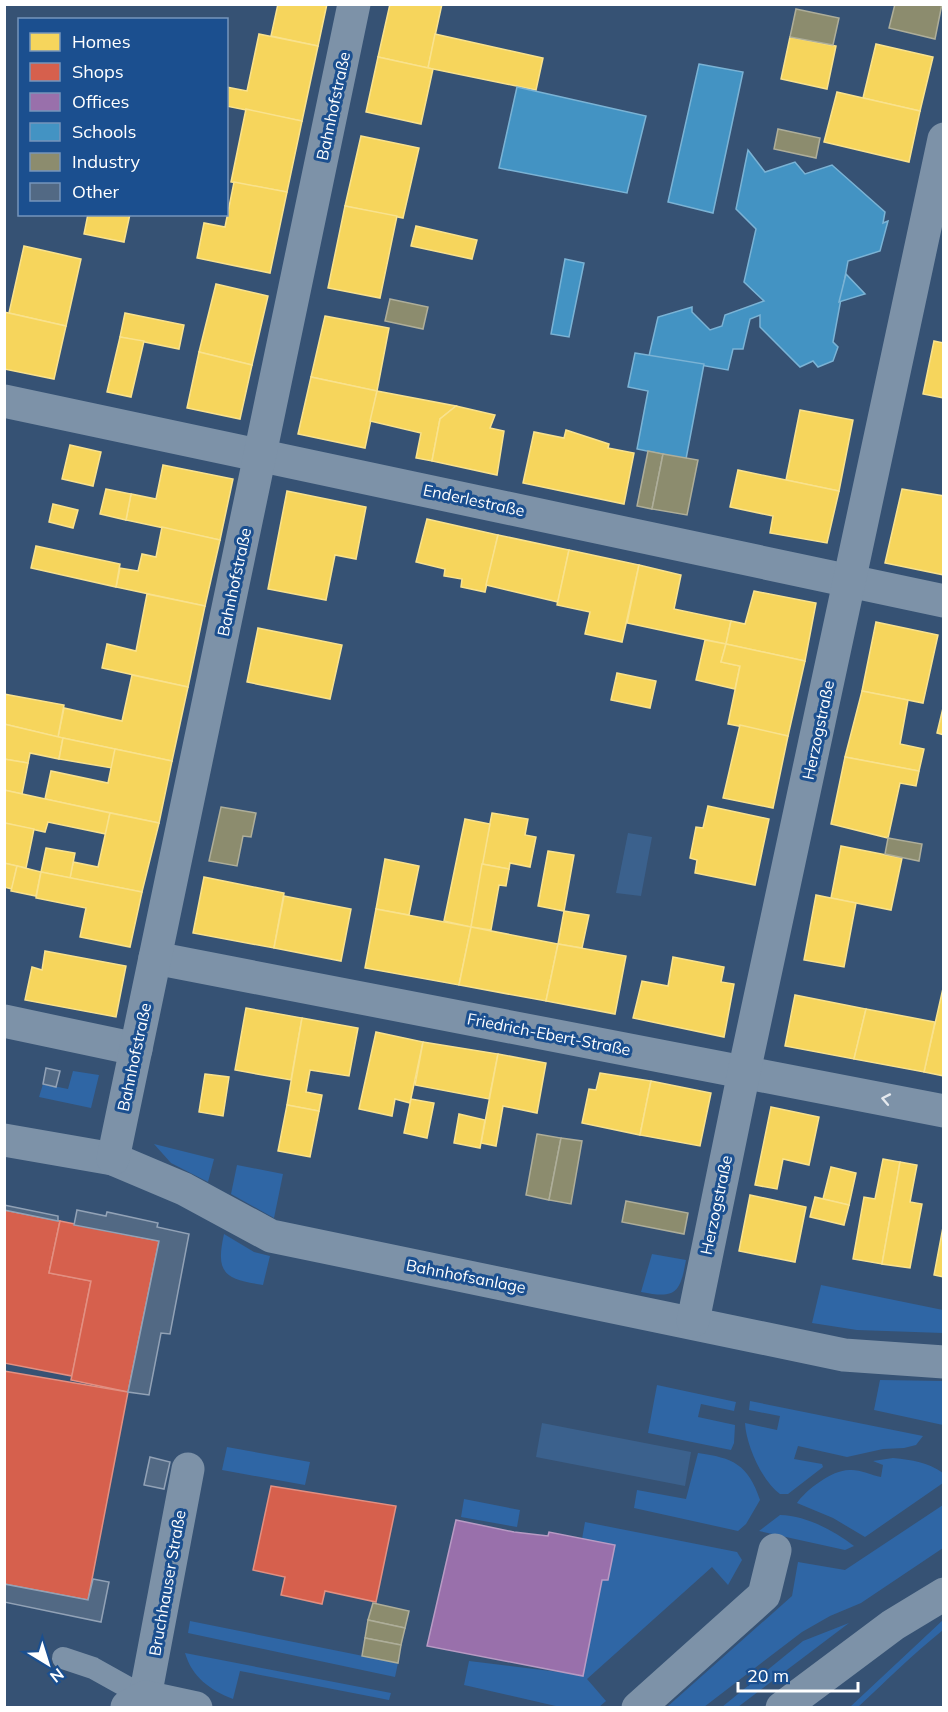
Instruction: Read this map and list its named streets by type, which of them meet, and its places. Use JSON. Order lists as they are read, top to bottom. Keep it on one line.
{"streets":{"street":["Bahnhofstraße","Enderlestraße","Herzogstraße","Friedrich-Ebert-Straße","Bahnhofsanlage","Bruchhauser Straße"]},"crossings":[["Bahnhofstraße","Enderlestraße"],["Bahnhofstraße","Friedrich-Ebert-Straße"],["Bahnhofstraße","Bahnhofsanlage"],["Enderlestraße","Herzogstraße"],["Herzogstraße","Friedrich-Ebert-Straße"],["Herzogstraße","Bahnhofsanlage"]],"legend":["Homes","Shops","Offices","Schools","Industry","Other"],"scale_bar":"20 m","north":"bottom right"}
